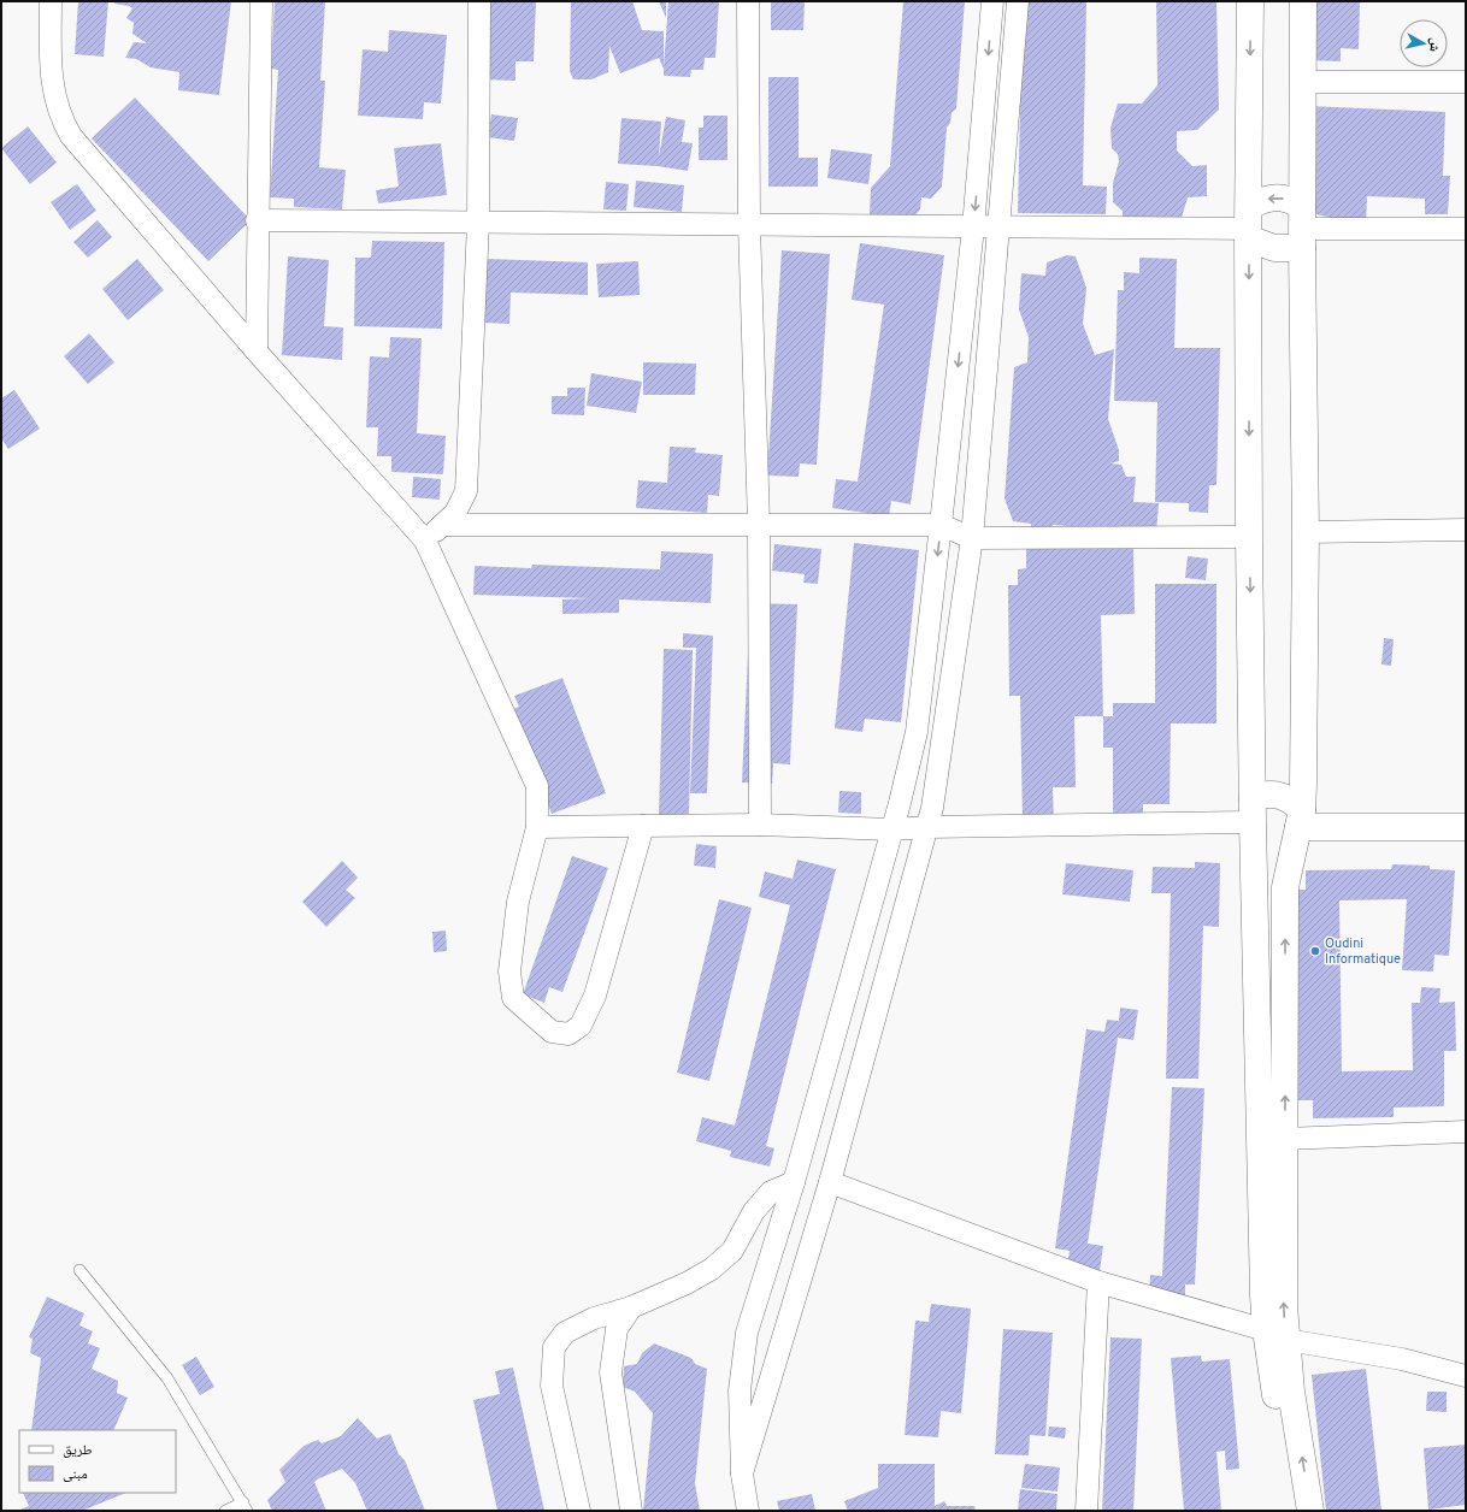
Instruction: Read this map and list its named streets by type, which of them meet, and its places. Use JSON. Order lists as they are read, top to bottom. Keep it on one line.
{"places":["Oudini Informatique"],"legend":["طريق","مبنى"],"north":"right"}
